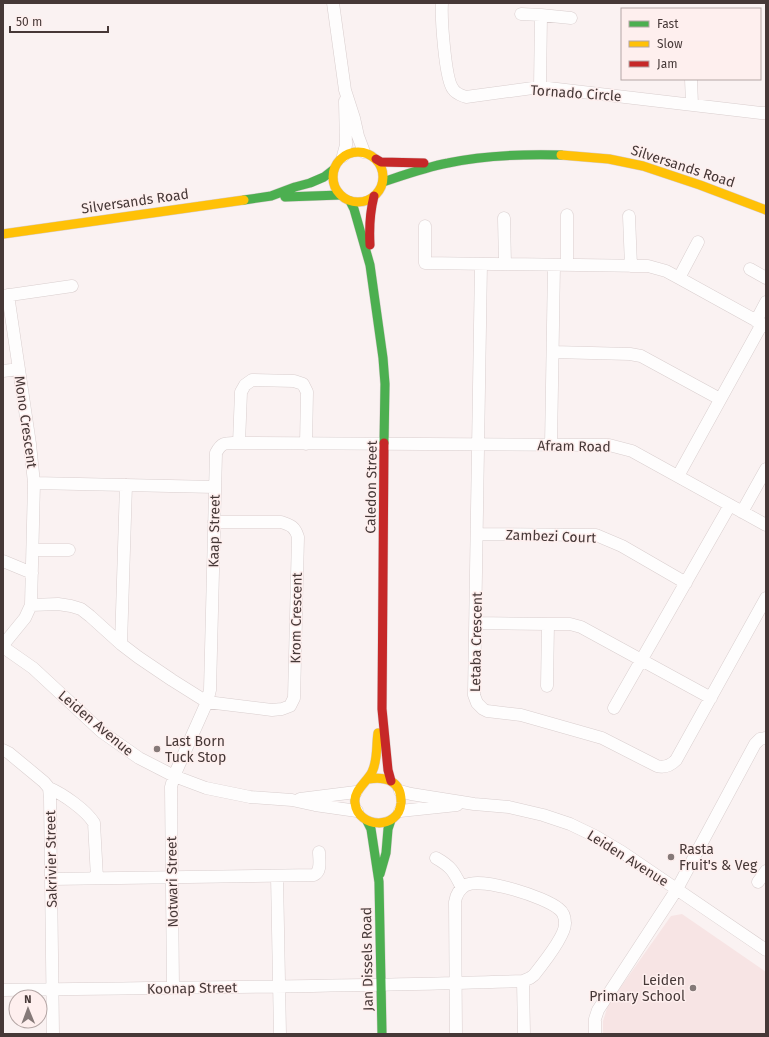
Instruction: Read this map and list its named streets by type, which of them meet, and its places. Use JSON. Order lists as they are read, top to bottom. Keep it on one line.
{"streets":{"street":["Tornado Circle","Silversands Road","Mono Crescent","Afram Road","Caledon Street","Kaap Street","Zambezi Court","Krom Crescent","Letaba Crescent","Leiden Avenue","Sakrivier Street","Notwari Street","Jan Dissels Road","Koonap Street"]},"crossings":[["Silversands Road","Caledon Street"],["Afram Road","Caledon Street"],["Afram Road","Kaap Street"],["Afram Road","Letaba Crescent"],["Caledon Street","Kaap Street"],["Caledon Street","Leiden Avenue"],["Caledon Street","Jan Dissels Road"],["Kaap Street","Krom Crescent"],["Kaap Street","Leiden Avenue"],["Kaap Street","Notwari Street"],["Zambezi Court","Letaba Crescent"],["Leiden Avenue","Notwari Street"],["Leiden Avenue","Jan Dissels Road"],["Sakrivier Street","Koonap Street"],["Notwari Street","Koonap Street"],["Jan Dissels Road","Koonap Street"]],"places":["Last Born Tuck Stop","Rasta Fruit's & Veg","Leiden Primary School"],"legend":["Fast","Slow","Jam"],"scale_bar":"50 m","north":"top"}
